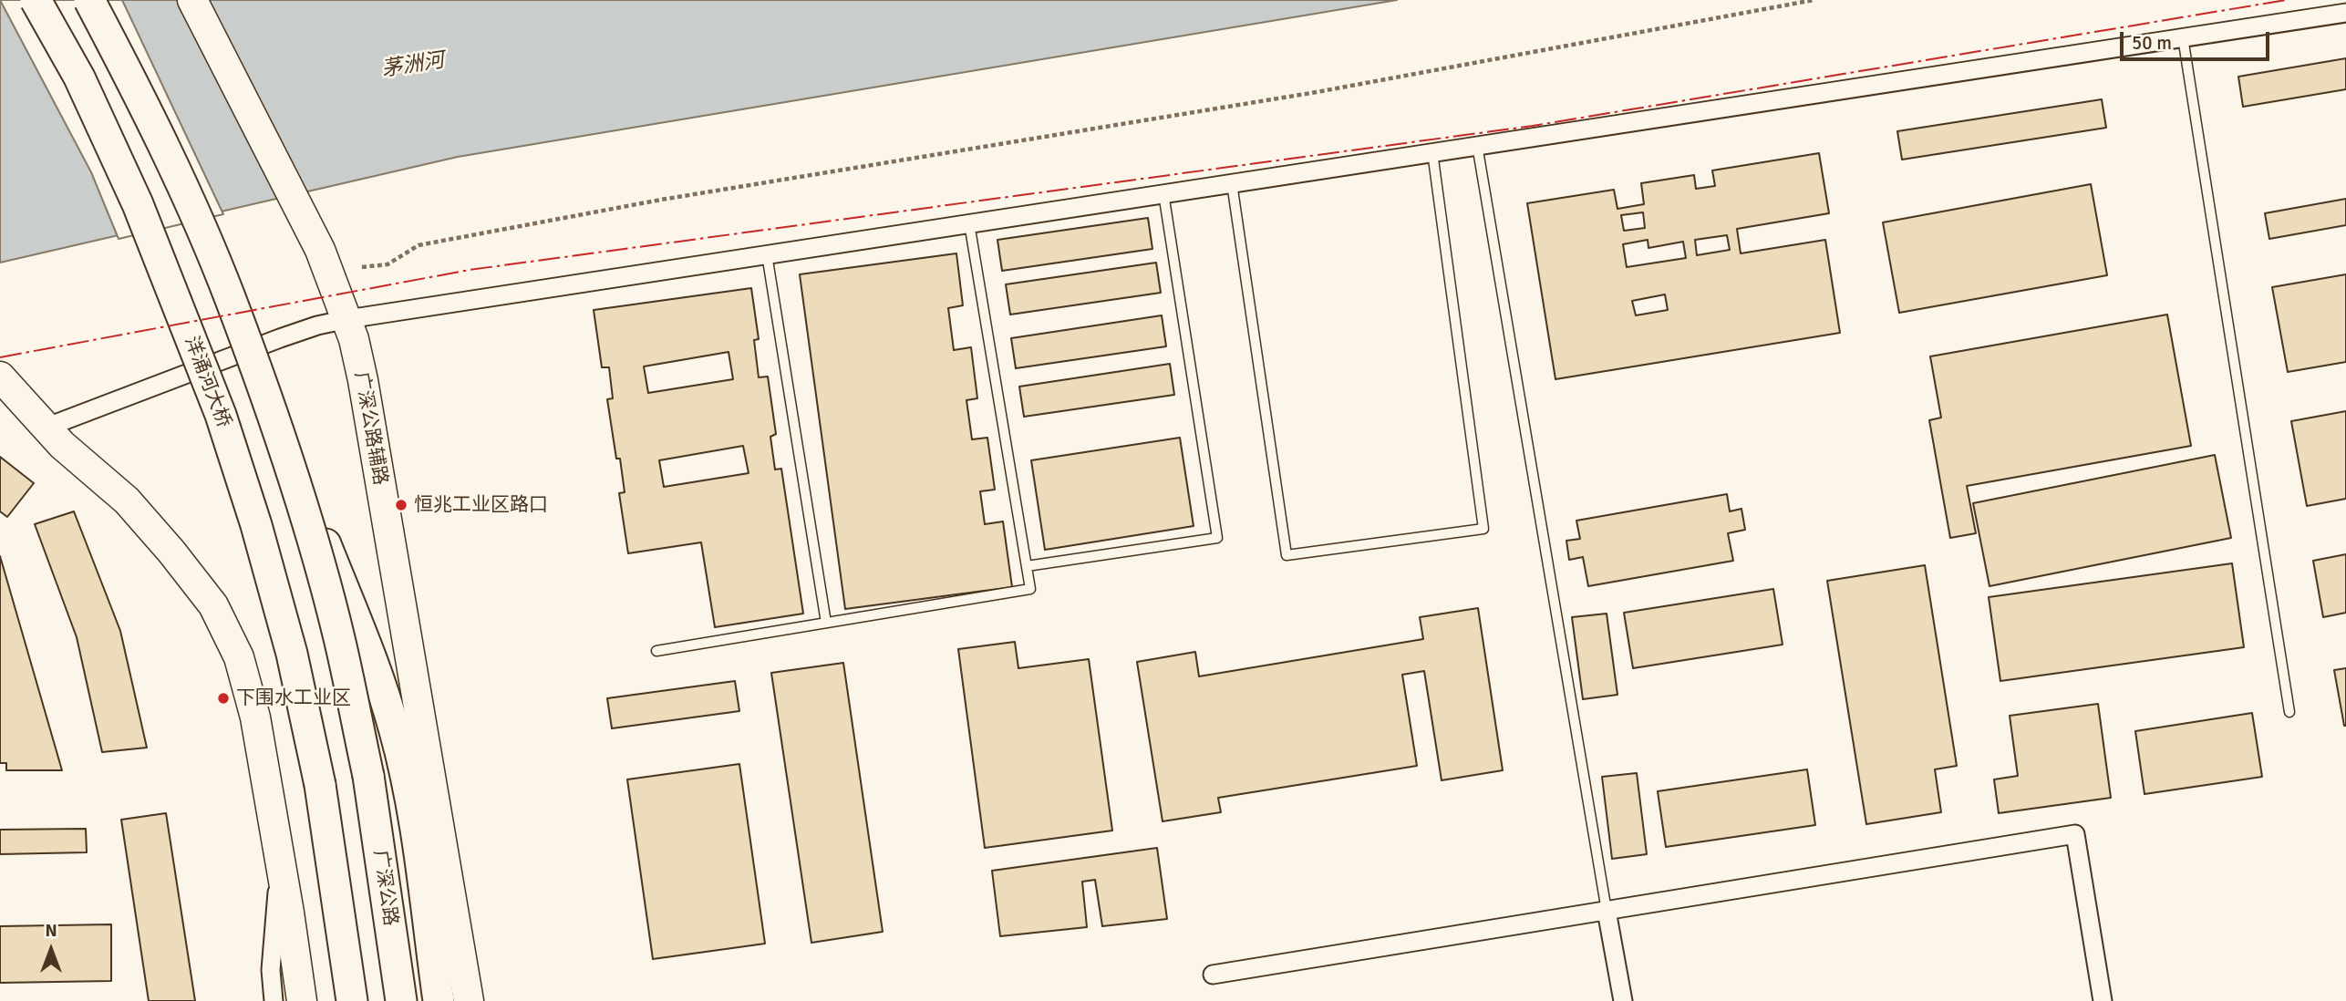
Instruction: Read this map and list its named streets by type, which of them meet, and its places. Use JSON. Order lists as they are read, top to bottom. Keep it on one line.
{"streets":{"highway":["洋涌河大桥","广深公路"],"main road":["广深公路辅路"]},"water":["茅洲河"],"places":["恒兆工业区路口","下围水工业区"],"scale_bar":"50 m","north":"top"}
